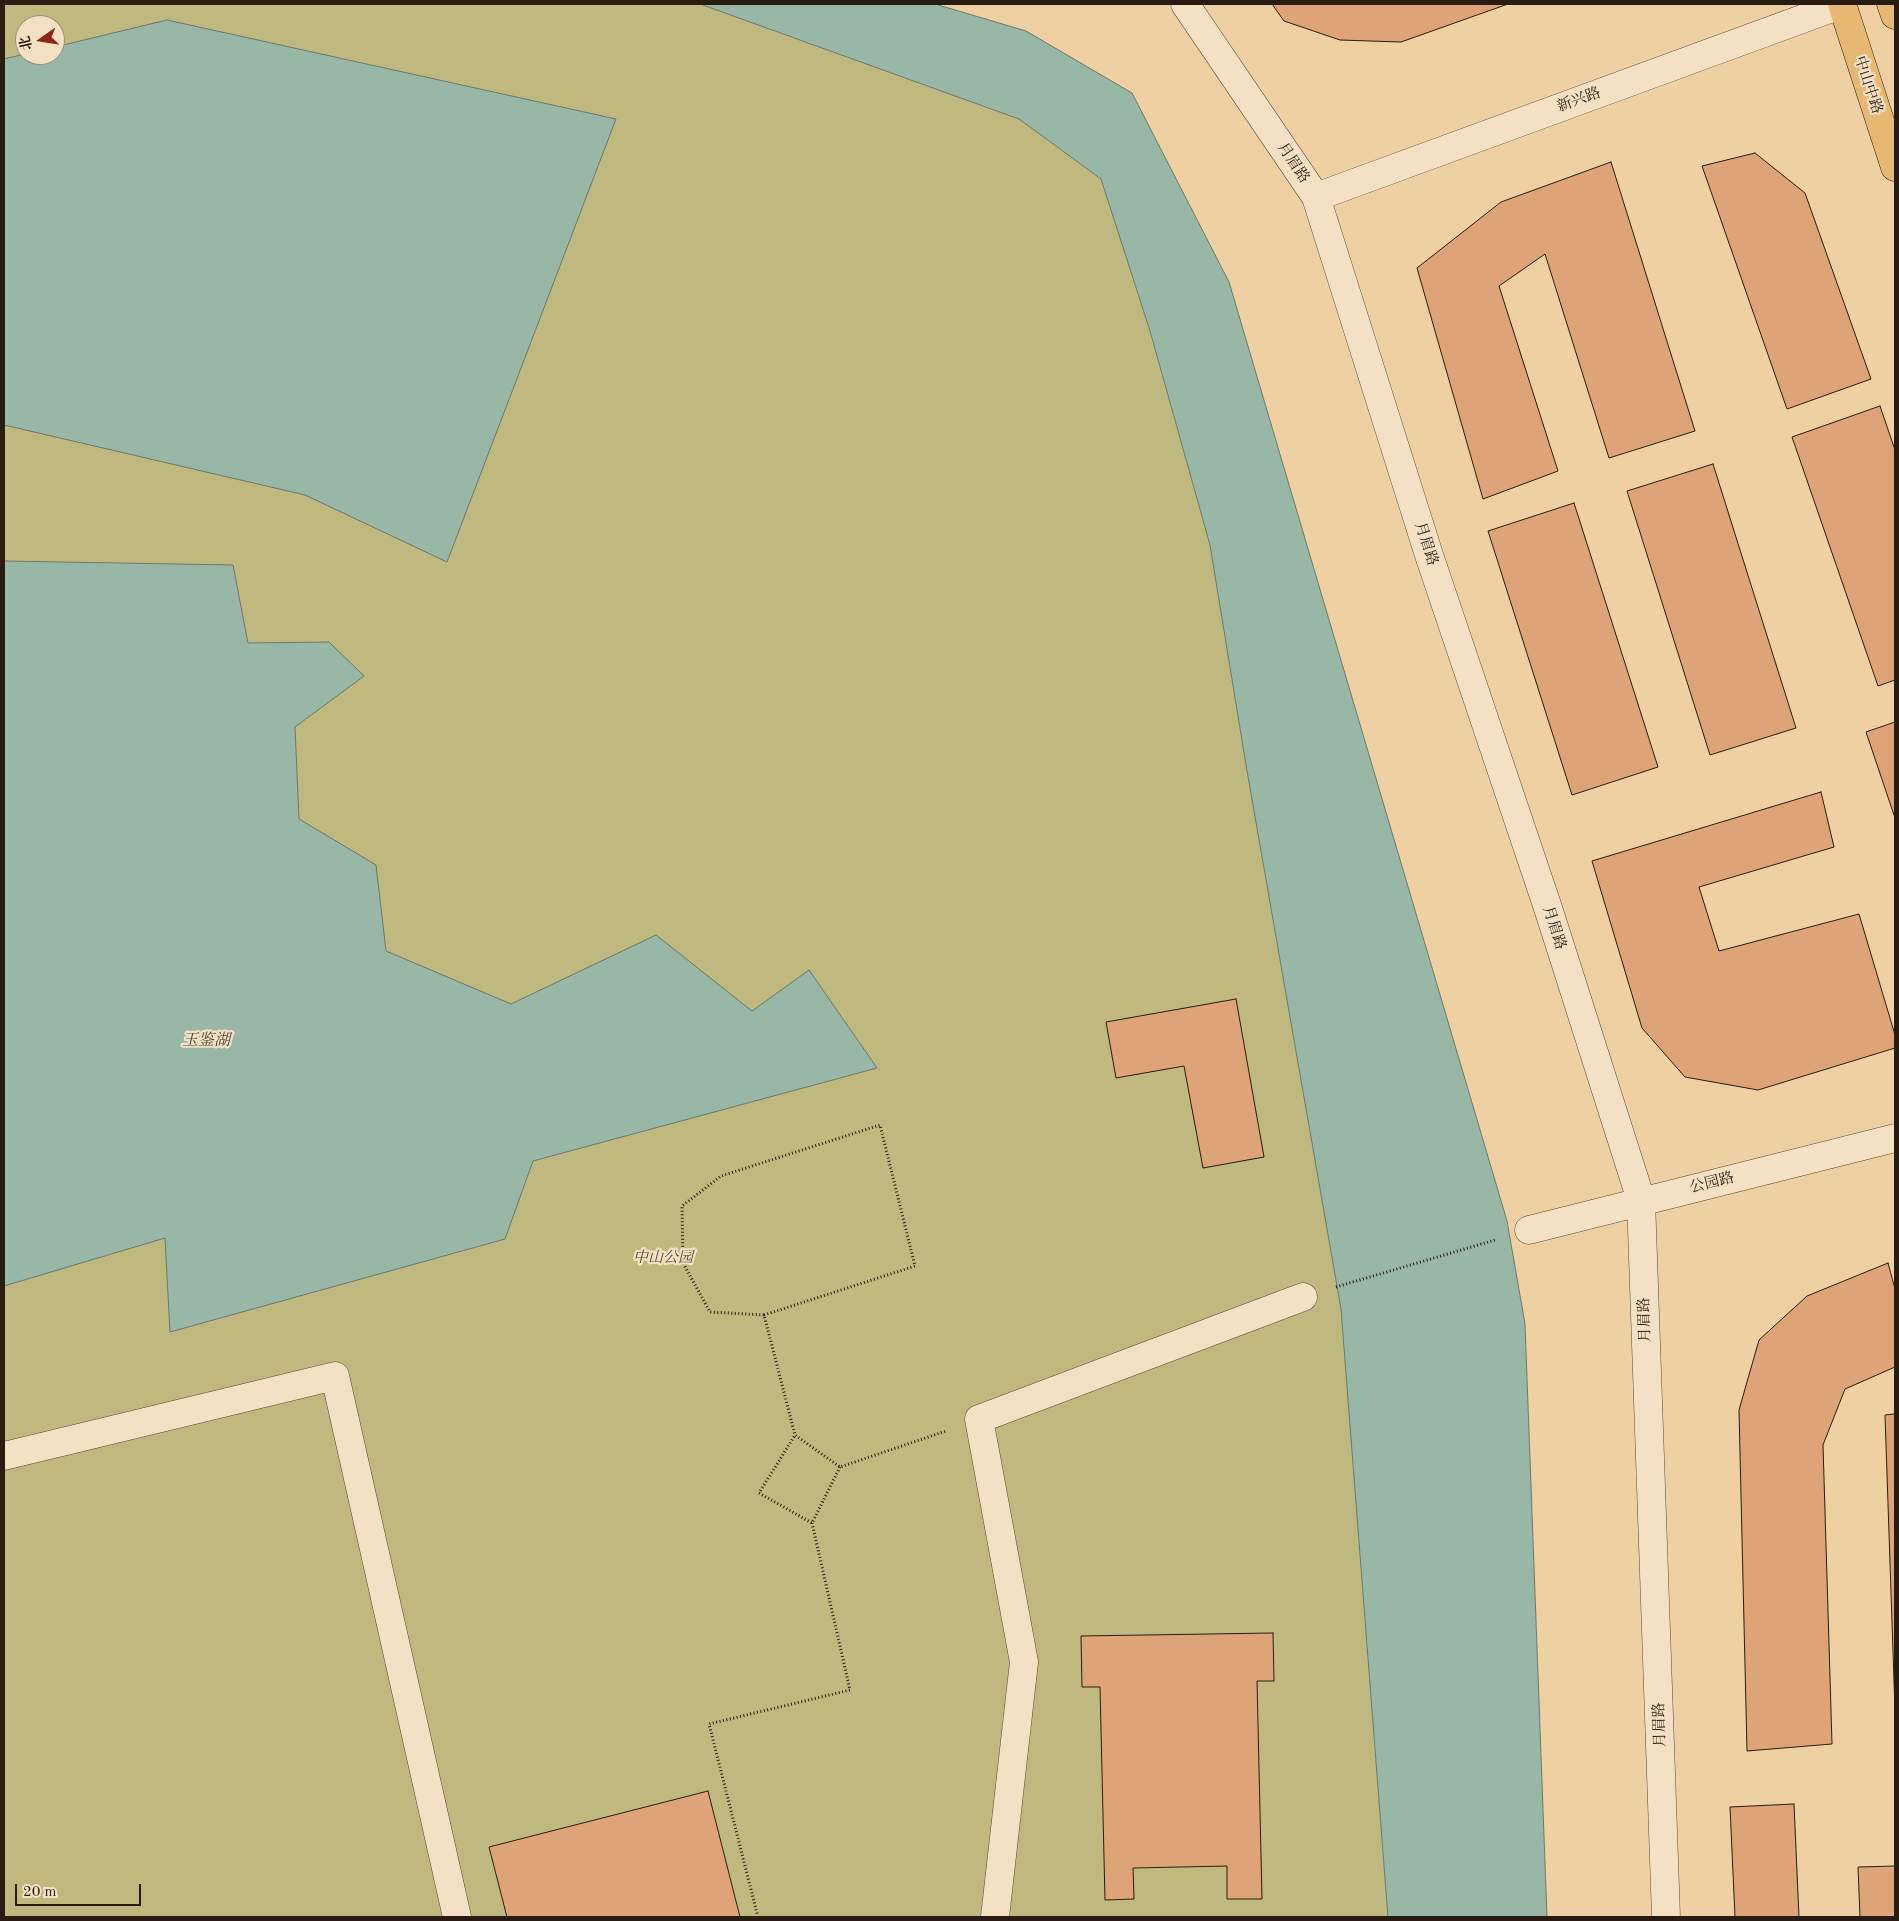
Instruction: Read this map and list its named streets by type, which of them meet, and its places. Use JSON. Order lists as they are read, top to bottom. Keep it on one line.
{"streets":{"main road":["中山中路"],"street":["新兴路","月眉路","公园路"]},"crossings":[["中山中路","新兴路"],["新兴路","月眉路"],["月眉路","公园路"]],"water":["玉鉴湖"],"parks":["中山公园"],"scale_bar":"20 m","north":"left"}
